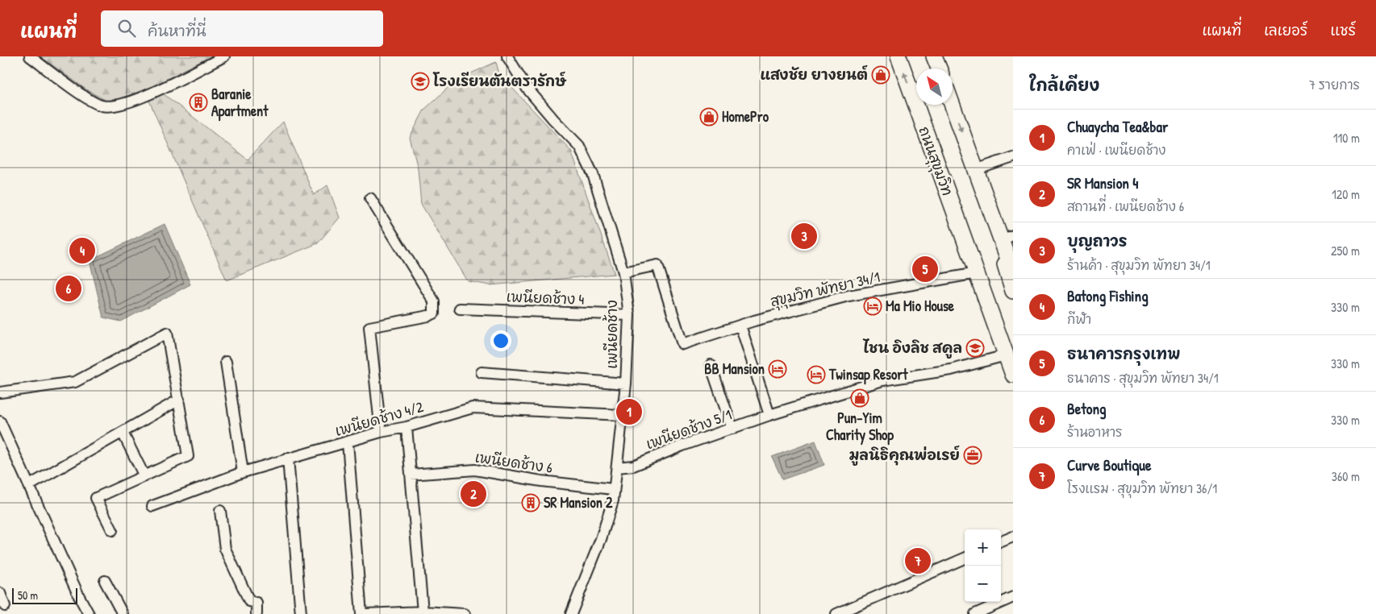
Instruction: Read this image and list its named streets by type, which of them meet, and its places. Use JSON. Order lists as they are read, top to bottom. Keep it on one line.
{"streets":{"highway":["ถนนสุขุมวิท"],"street":["สุขุมวิท พัทยา 34/1","เพนียดช้าง 4","เพนียดช้าง","เพนียดช้าง 4/2","เพนียดช้าง 5/1","เพนียดช้าง 6"]},"crossings":[["ถนนสุขุมวิท","สุขุมวิท พัทยา 34/1"],["ถนนสุขุมวิท","เพนียดช้าง 5/1"],["สุขุมวิท พัทยา 34/1","เพนียดช้าง"],["เพนียดช้าง 4","เพนียดช้าง"],["เพนียดช้าง","เพนียดช้าง 4/2"],["เพนียดช้าง","เพนียดช้าง 5/1"],["เพนียดช้าง","เพนียดช้าง 6"]],"places":{"shop":["แสงชัย ยางยนต์","HomePro","Pun-Yim Charity Shop"],"school or university":["โรงเรียนตันตรารักษ์","ไชน อิงลิช สคูล"],"building":["Baranie Apartment","SR Mansion 2"],"hotel":["Ma Mio House","BB Mansion","Twinsap Resort"],"office":["มูลนิธิคุณพ่อเรย์"]},"scale_bar":"50 m","north":"top left","page":{"header":"แผนที่","search":"ค้นหาที่นี่","nav":["แผนที่","เลเยอร์","แชร์"],"heading":["ใกล้เคียง","7 รายการ"],"list":[{"mark":"1","name":"Chuaycha Tea&bar","note":"คาเฟ่ · เพนียดช้าง","value":"110 m"},{"mark":"2","name":"SR Mansion 4","note":"สถานที่ · เพนียดช้าง 6","value":"120 m"},{"mark":"3","name":"บุญถาวร","note":"ร้านค้า · สุขุมวิท พัทยา 34/1","value":"250 m"},{"mark":"4","name":"Batong Fishing","note":"กีฬา","value":"330 m"},{"mark":"5","name":"ธนาคารกรุงเทพ","note":"ธนาคาร · สุขุมวิท พัทยา 34/1","value":"330 m"},{"mark":"6","name":"Betong","note":"ร้านอาหาร","value":"330 m"},{"mark":"7","name":"Curve Boutique","note":"โรงแรม · สุขุมวิท พัทยา 36/1","value":"360 m"}],"pins":["3","4","5","6","1","2","7"],"map_buttons":["+","−"],"scale":"50 m"}}
